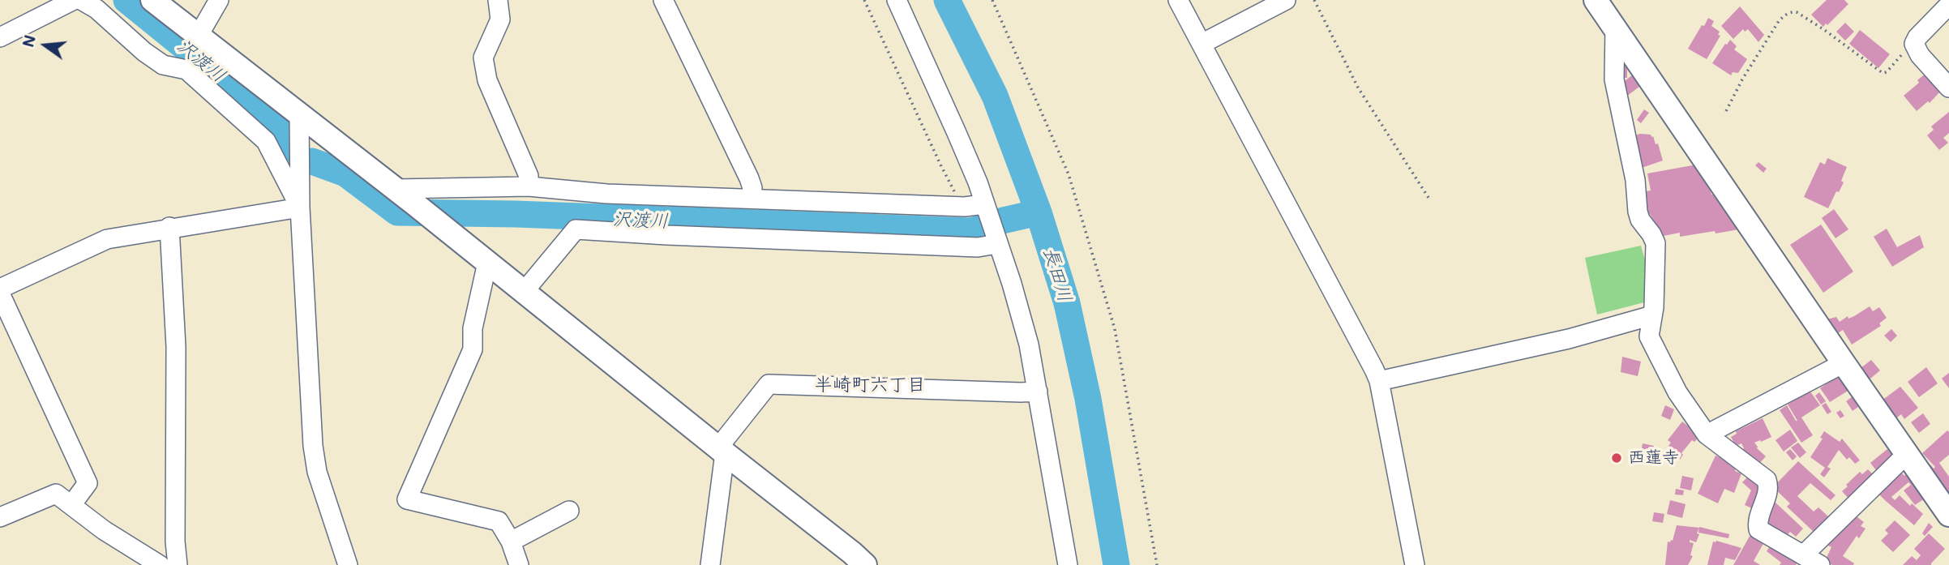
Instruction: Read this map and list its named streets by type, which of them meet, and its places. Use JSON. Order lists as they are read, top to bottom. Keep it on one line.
{"districts":["半崎町六丁目"],"water":["沢渡川","長田川"],"places":["西蓮寺"],"north":"left"}
